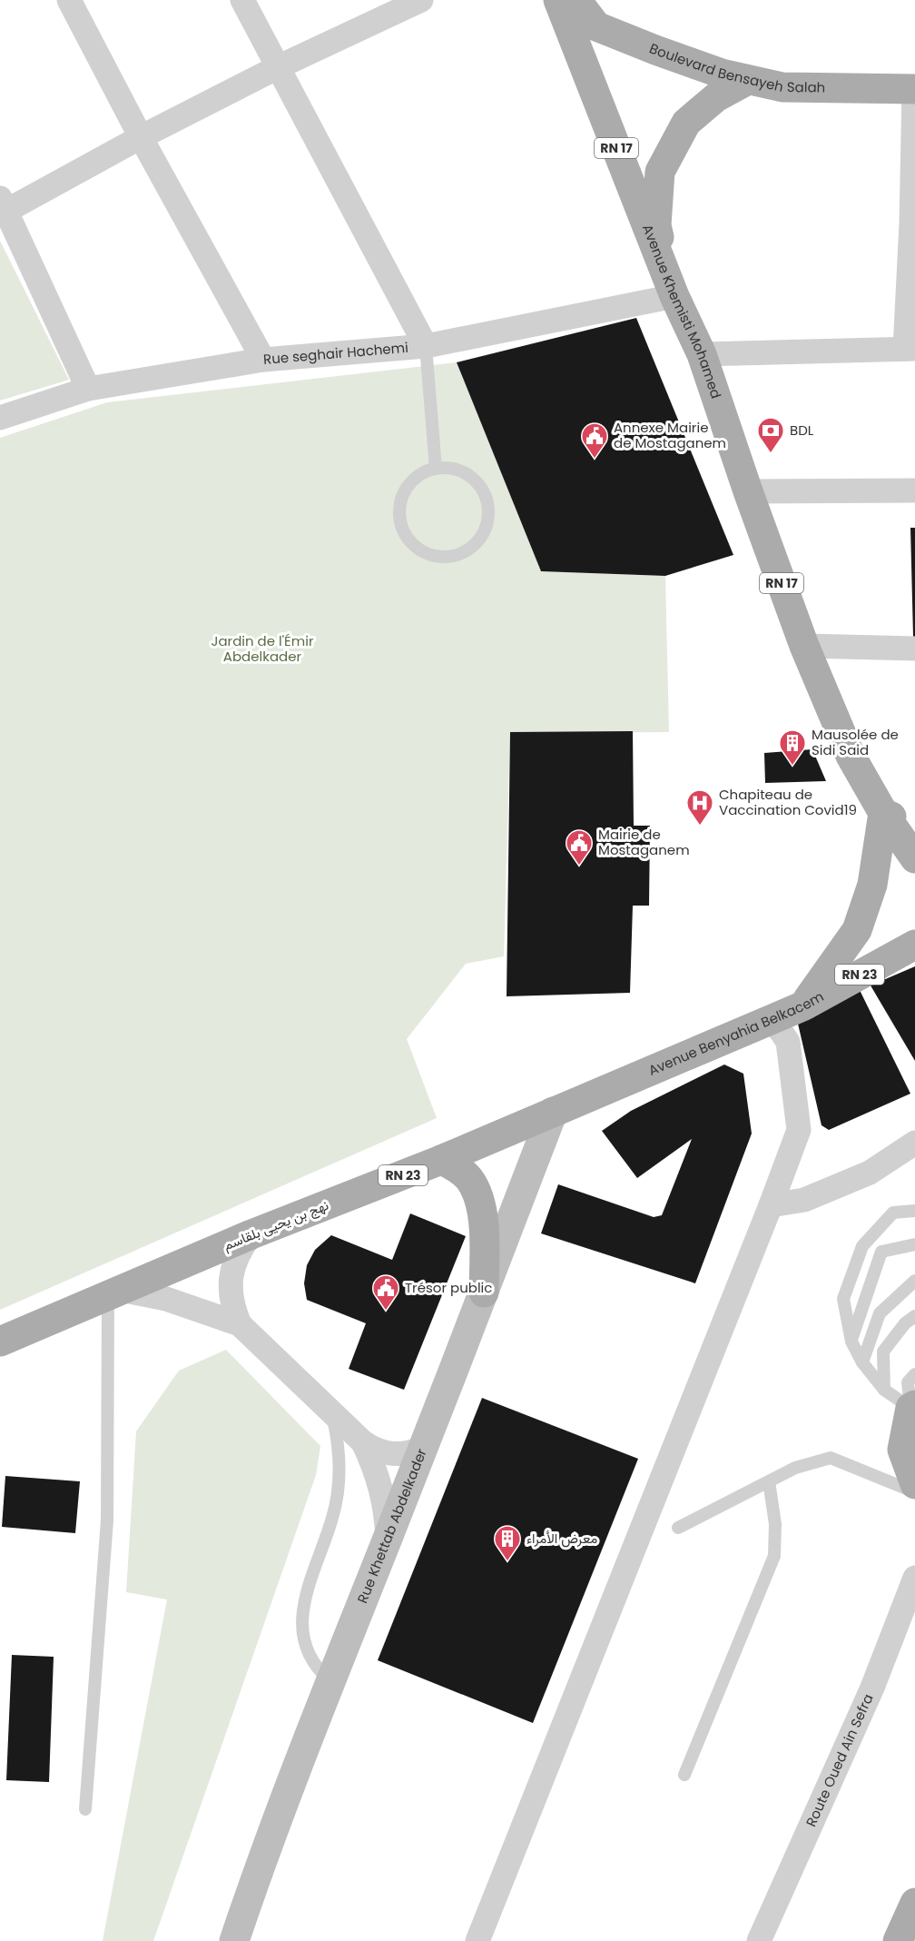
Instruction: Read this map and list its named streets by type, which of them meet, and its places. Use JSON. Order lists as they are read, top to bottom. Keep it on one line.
{"streets":{"main road":["Boulevard Bensayeh Salah","RN 17","Avenue Khemisti Mohamed","RN 23","Avenue Benyahia Belkacem","نهج بن يحيى بلقاسم","Rue Khettab Abdelkader"],"street":["Rue seghair Hachemi","Route Oued Ain Sefra"]},"crossings":[["Avenue Khemisti Mohamed","Rue seghair Hachemi"],["Avenue Benyahia Belkacem","نهج بن يحيى بلقاسم"],["Avenue Benyahia Belkacem","Rue Khettab Abdelkader"],["نهج بن يحيى بلقاسم","Rue Khettab Abdelkader"]],"parks":["Jardin de l'Émir Abdelkader"],"places":{"bank":["BDL"],"public building":["Annexe Mairie de Mostaganem","Mairie de Mostaganem","Trésor public"],"building":["Mausolée de Sidi Said","معرض الأمراء"],"hospital":["Chapiteau de Vaccination Covid19"]}}
